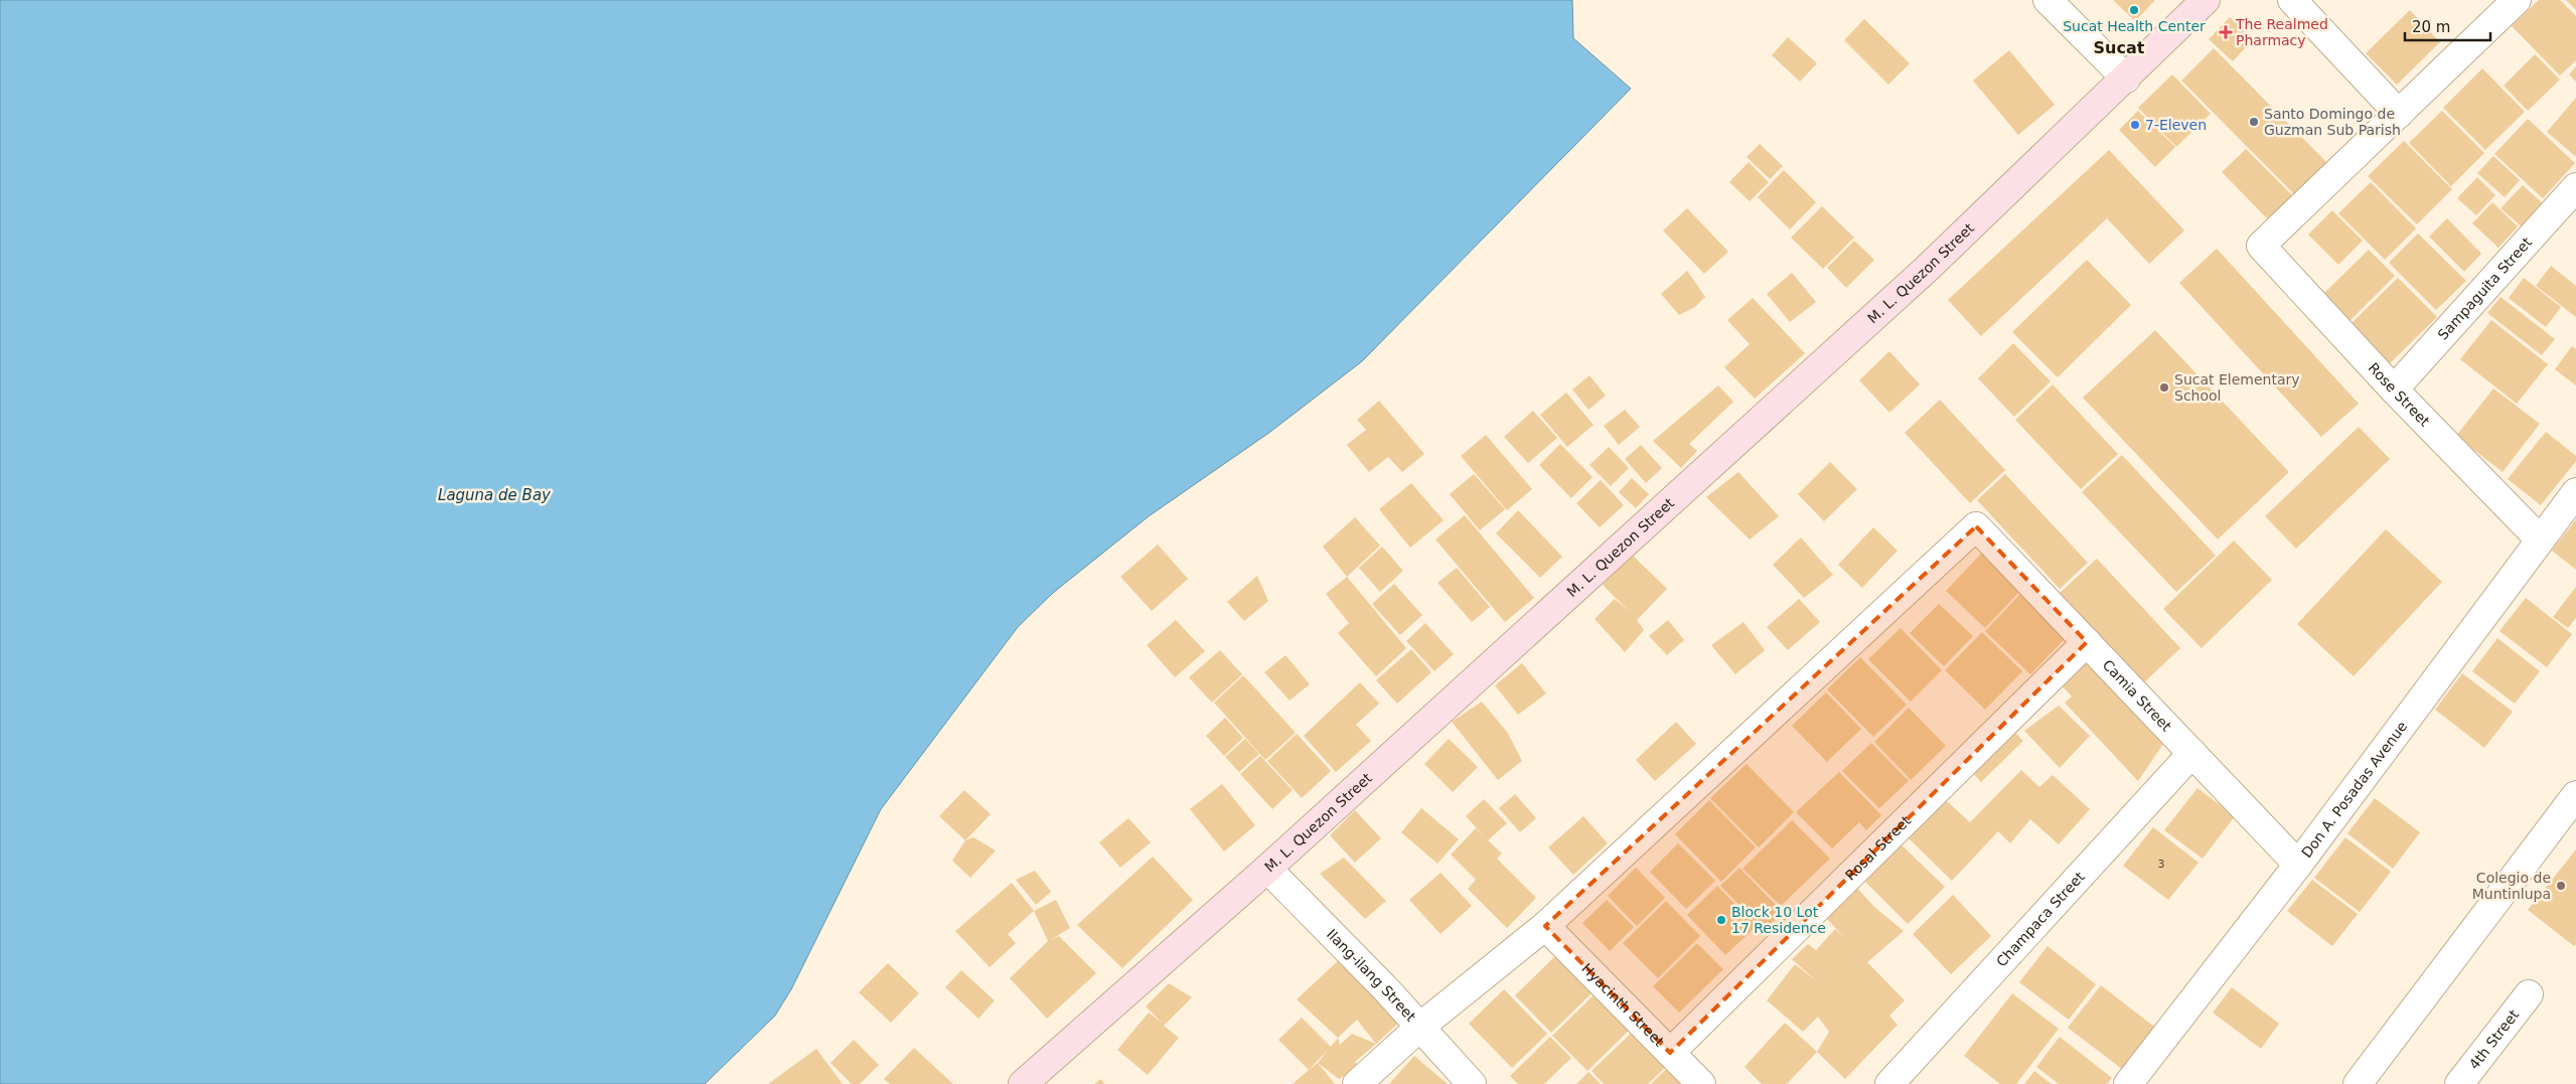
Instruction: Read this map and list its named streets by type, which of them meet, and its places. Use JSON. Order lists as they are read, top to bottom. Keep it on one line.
{"streets":{"main road":["M. L. Quezon Street"],"street":["Sampaguita Street","Rose Street","Camia Street","Don A. Posadas Avenue","Rosal Street","Champaca Street","Ilang-ilang Street","Hyacinth Street","4th Street"]},"crossings":[["M. L. Quezon Street","Ilang-ilang Street"],["Sampaguita Street","Rose Street"],["Rose Street","Don A. Posadas Avenue"],["Camia Street","Don A. Posadas Avenue"],["Camia Street","Rosal Street"],["Camia Street","Champaca Street"],["Camia Street","Hyacinth Street"],["Rosal Street","Hyacinth Street"]],"districts":["Sucat"],"water":["Laguna de Bay"],"places":{"other":["Sucat Health Center","Santo Domingo de Guzman Sub Parish","7-Eleven","Sucat Elementary School","Colegio de Muntinlupa","Block 10 Lot 17 Residence"],"health":["The Realmed Pharmacy"]},"house_numbers":["3"],"scale_bar":"20 m"}
